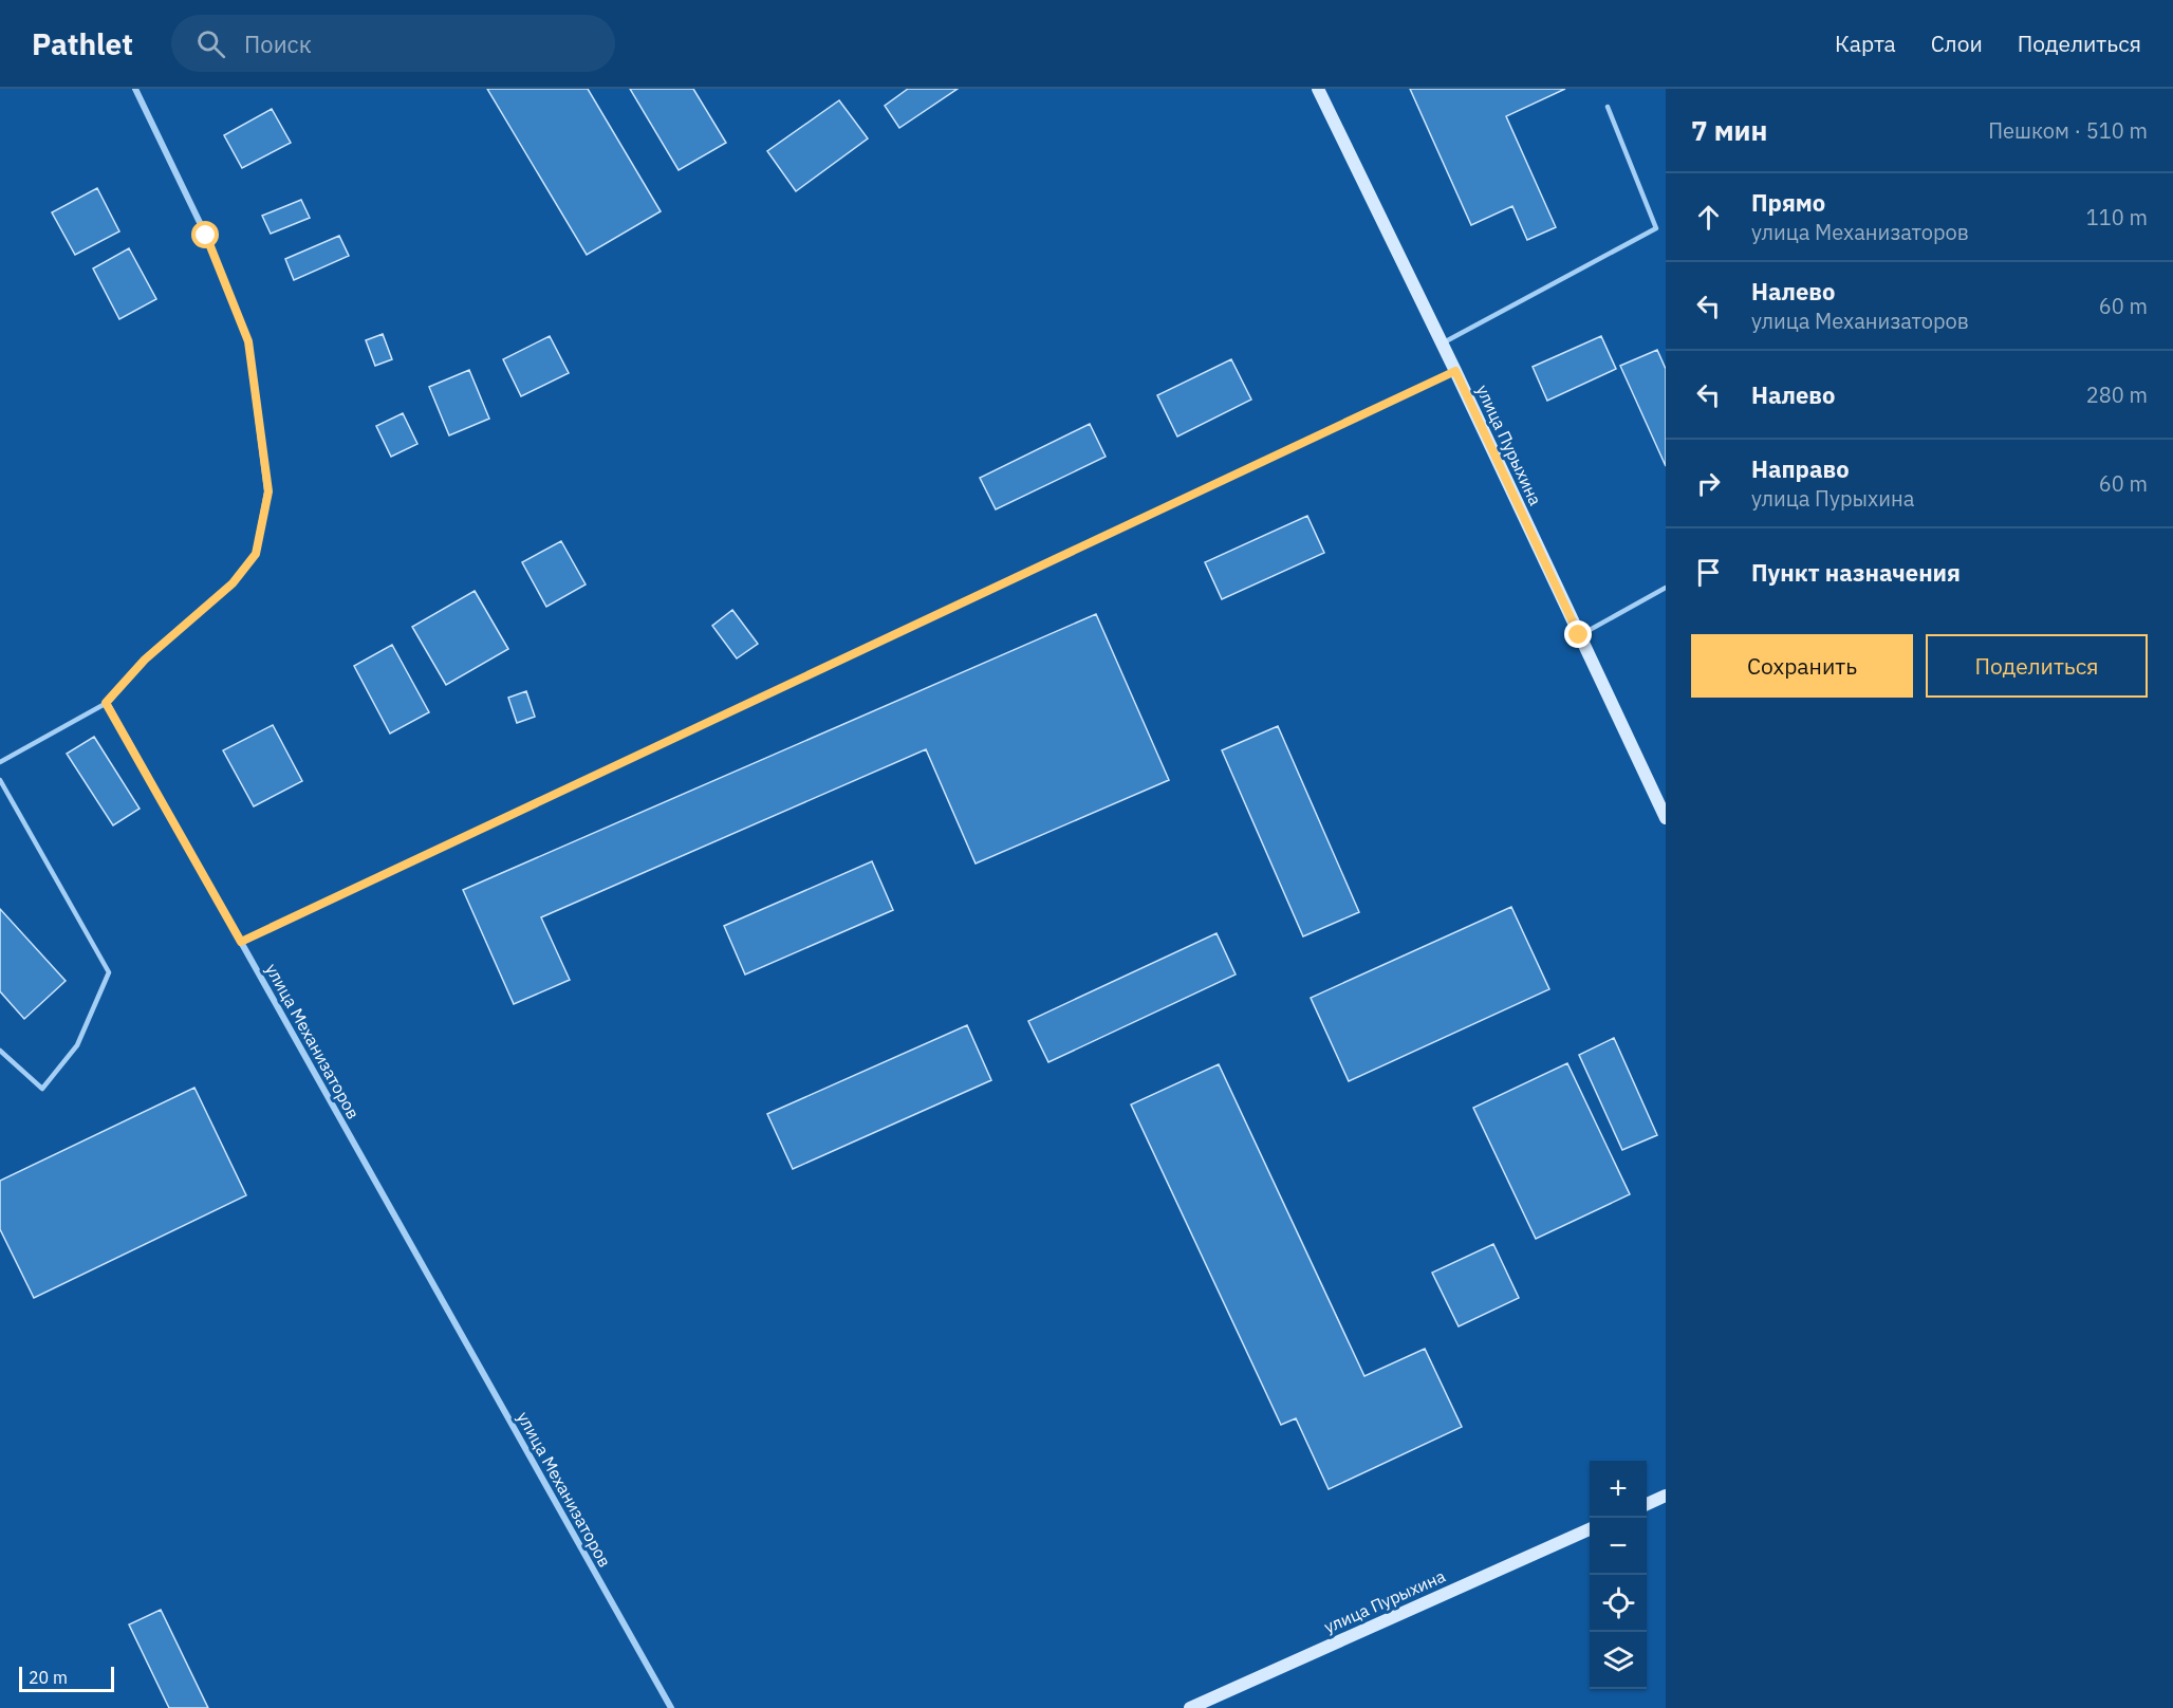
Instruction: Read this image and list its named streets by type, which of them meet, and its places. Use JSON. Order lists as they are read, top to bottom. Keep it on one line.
{"streets":{"street":["улица Пурыхина","улица Механизаторов"]},"scale_bar":"20 m","page":{"header":"Pathlet","search":"Поиск","nav":["Карта","Слои","Поделиться"],"heading":["7 мин","Пешком · 510 m"],"list":[["Прямо","улица Механизаторов","110 m"],["Налево","улица Механизаторов","60 m"],["Налево","280 m"],["Направо","улица Пурыхина","60 m"],"Пункт назначения"],"buttons":["Сохранить","Поделиться"],"map_buttons":["+","−"],"scale":"20 m"}}
